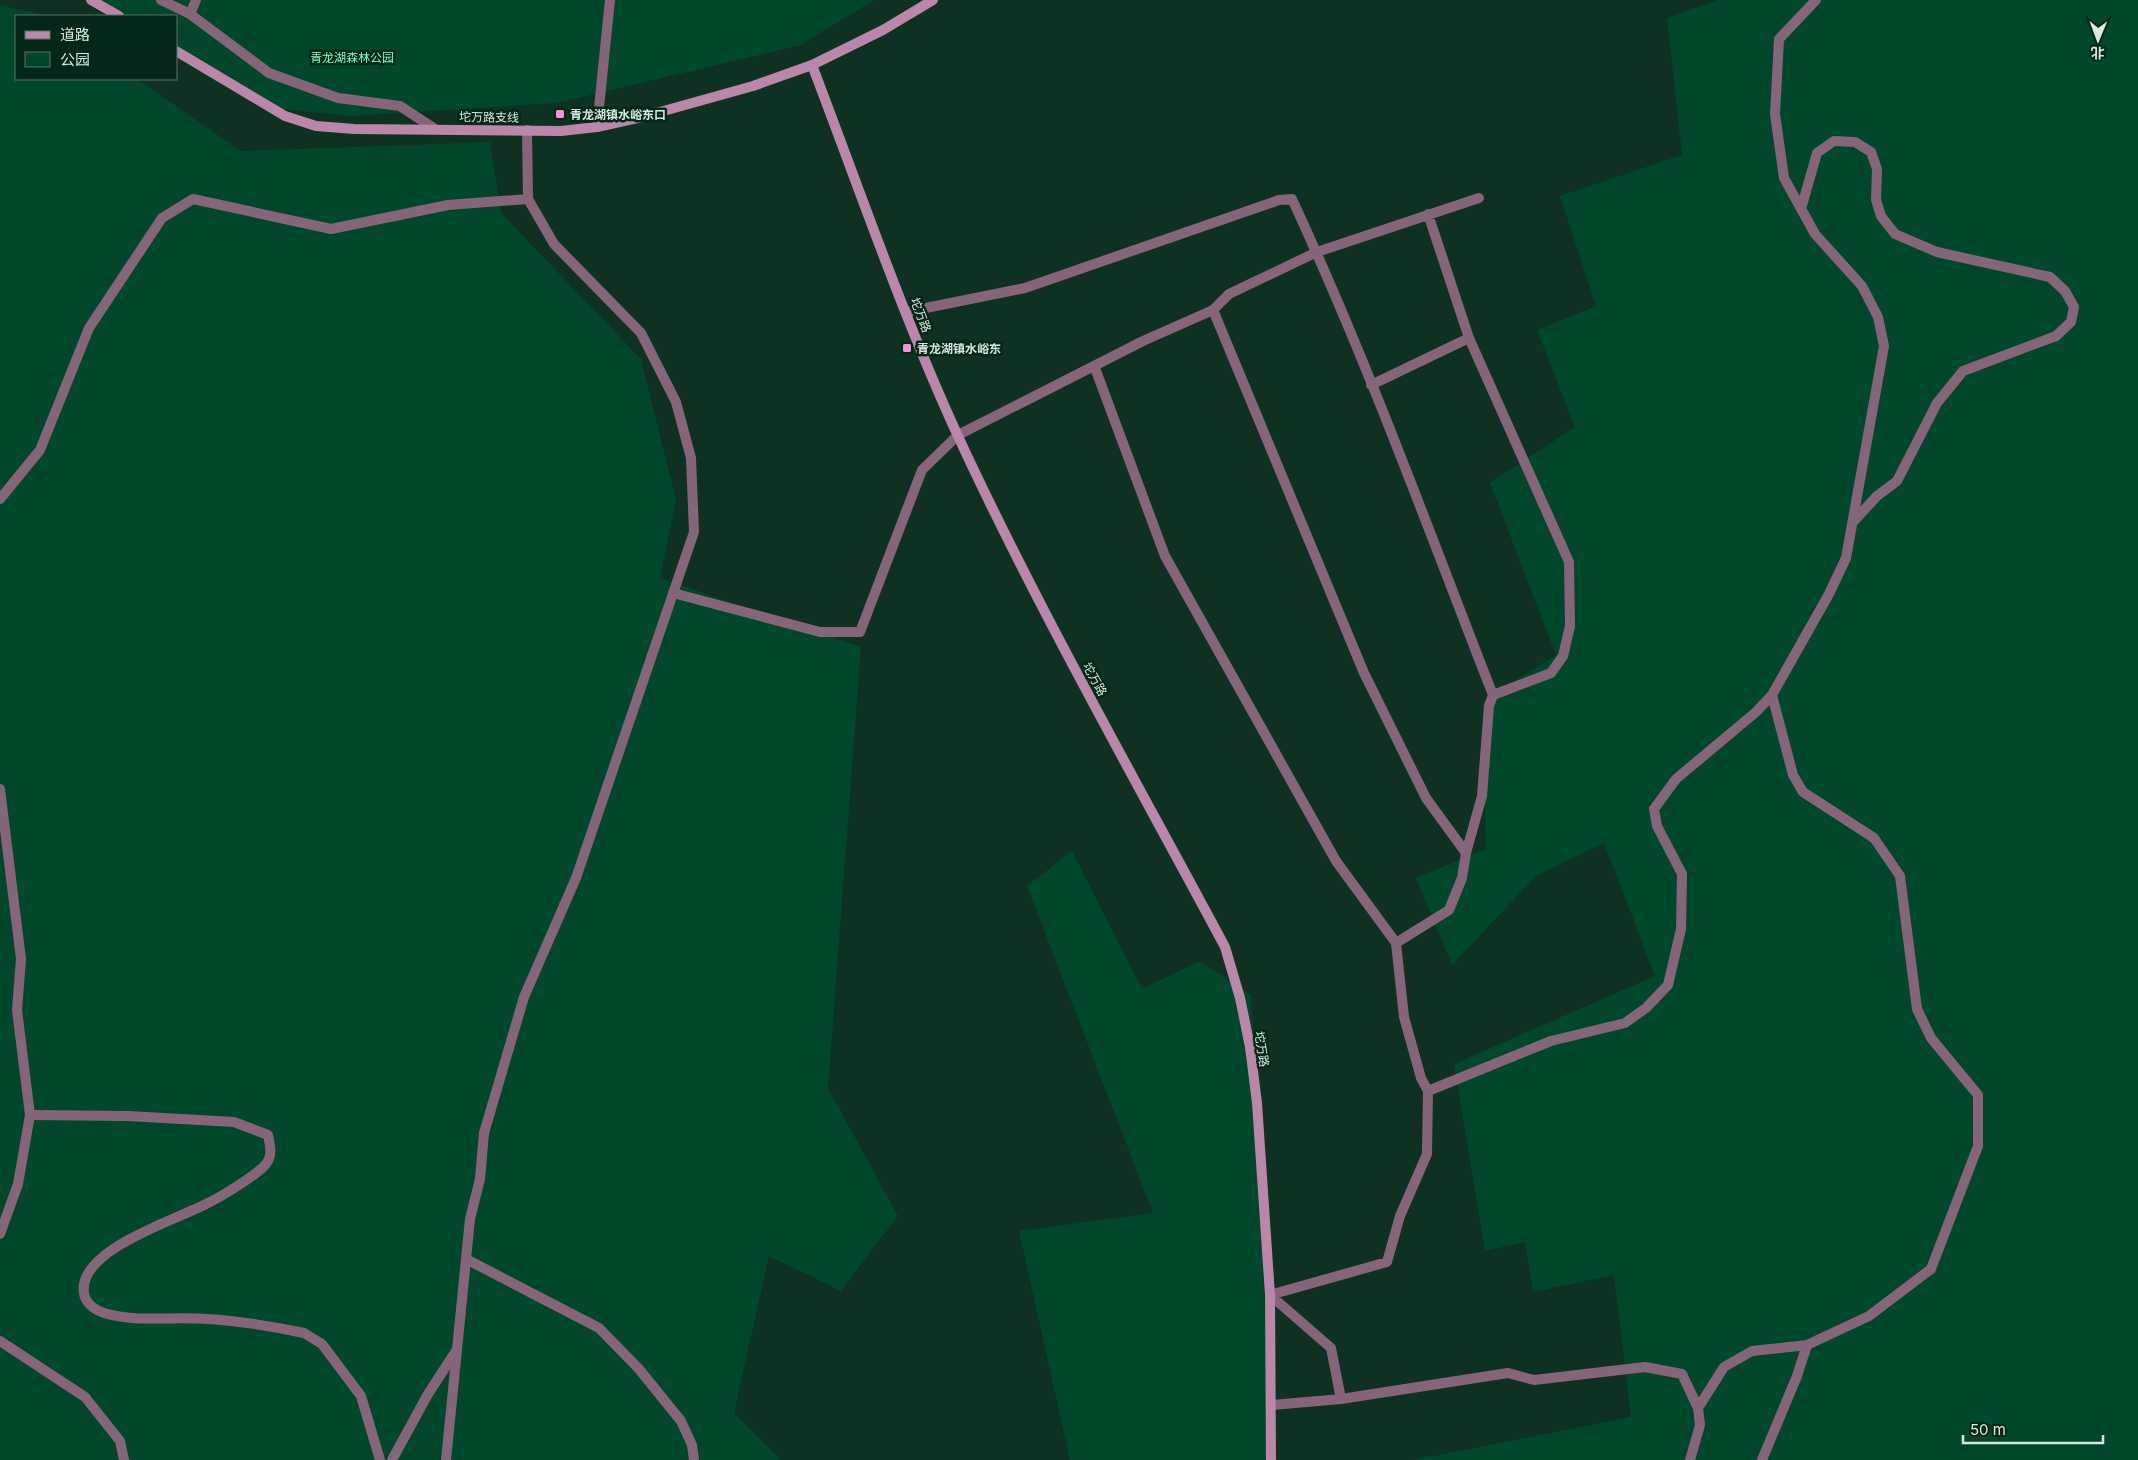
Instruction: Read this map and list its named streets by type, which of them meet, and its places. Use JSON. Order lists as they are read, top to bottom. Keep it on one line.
{"streets":{"main road":["坨万路支线","坨万路"]},"crossings":[["坨万路支线","坨万路"]],"parks":["青龙湖森林公园"],"places":{"transit":["青龙湖镇水峪东口","青龙湖镇水峪东"]},"legend":["道路","公园"],"scale_bar":"50 m","north":"bottom"}
